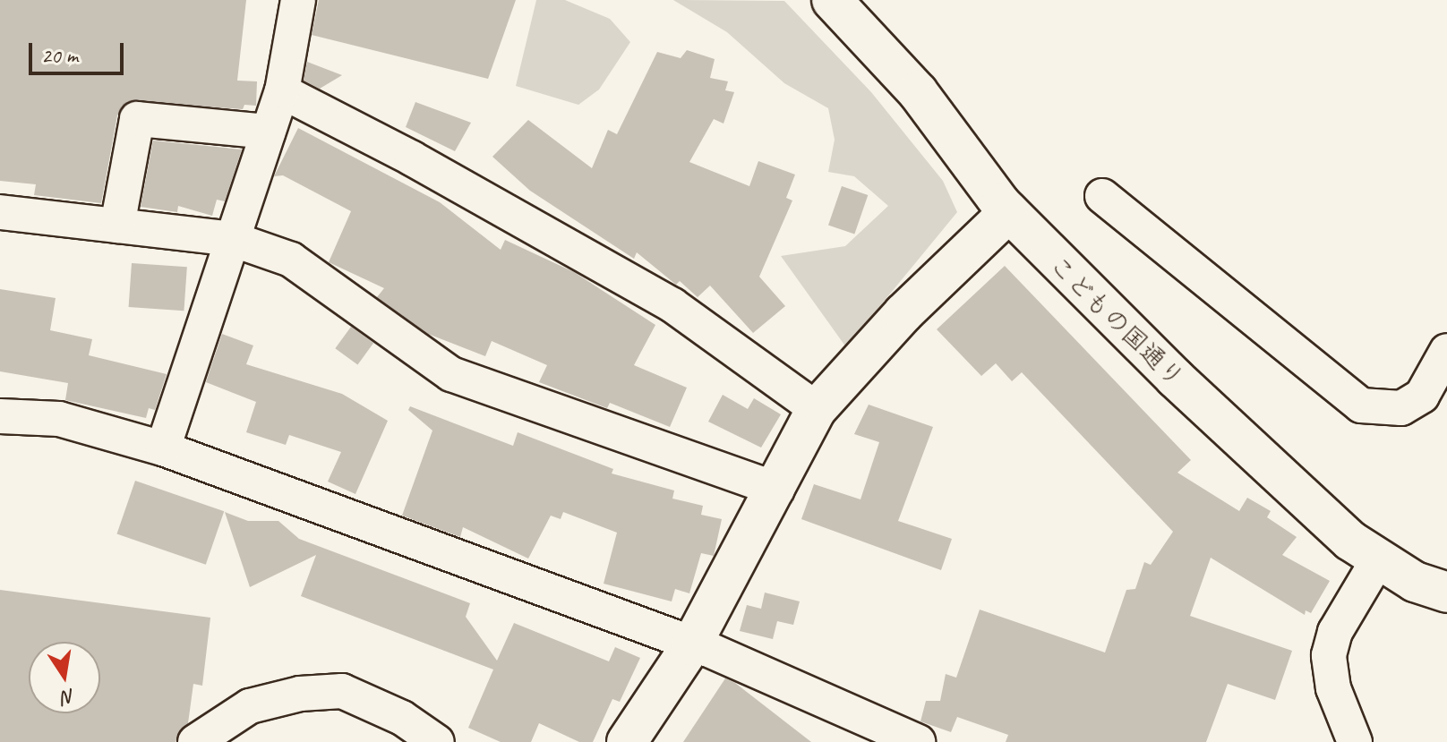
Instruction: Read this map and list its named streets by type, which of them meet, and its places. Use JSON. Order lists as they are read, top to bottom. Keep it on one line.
{"streets":{"main road":["こどもの国通り"]},"scale_bar":"20 m","north":"bottom"}
